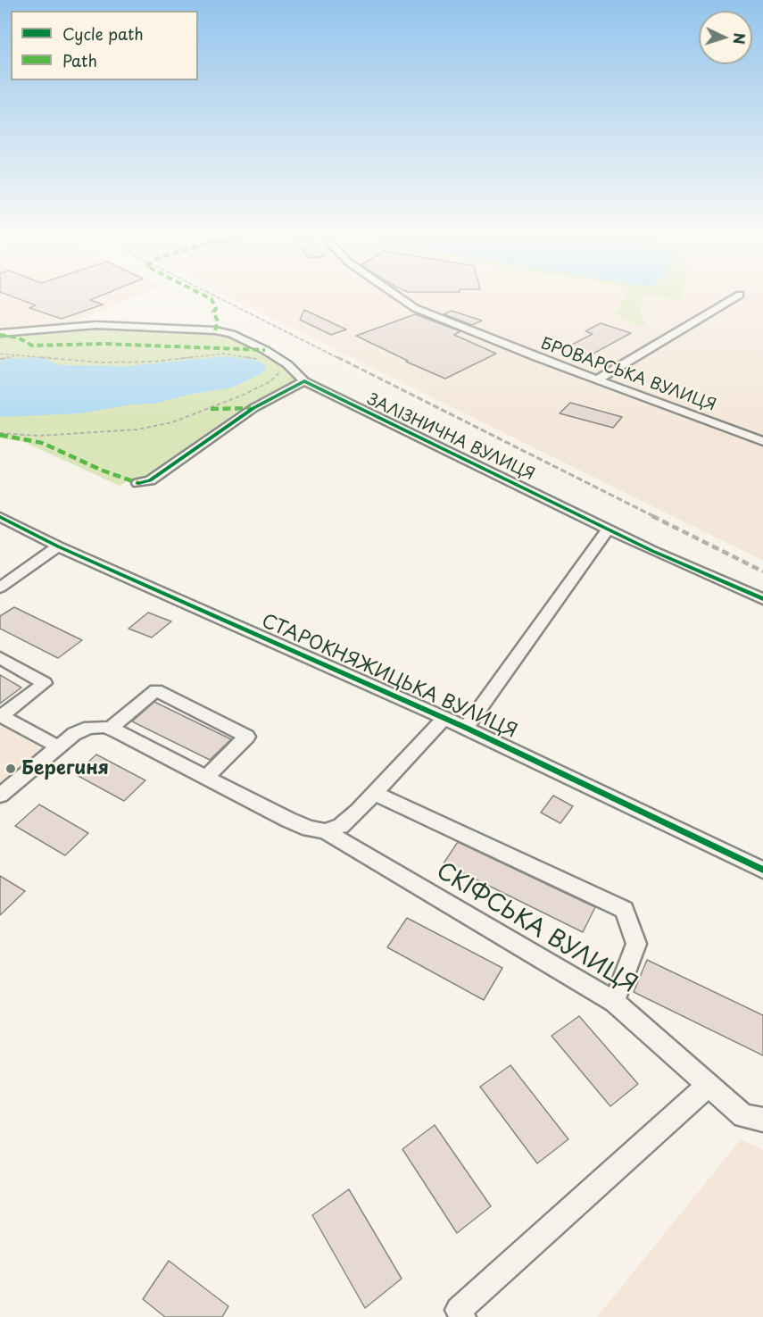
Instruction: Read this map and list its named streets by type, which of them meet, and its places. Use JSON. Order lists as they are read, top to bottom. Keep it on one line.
{"streets":{"street":["БРОВАРСЬКА ВУЛИЦЯ","ЗАЛІЗНИЧНА ВУЛИЦЯ","СТАРОКНЯЖИЦЬКА ВУЛИЦЯ","СКІФСЬКА ВУЛИЦЯ"]},"places":["Берегиня"],"legend":["Cycle path","Path"],"north":"right"}
